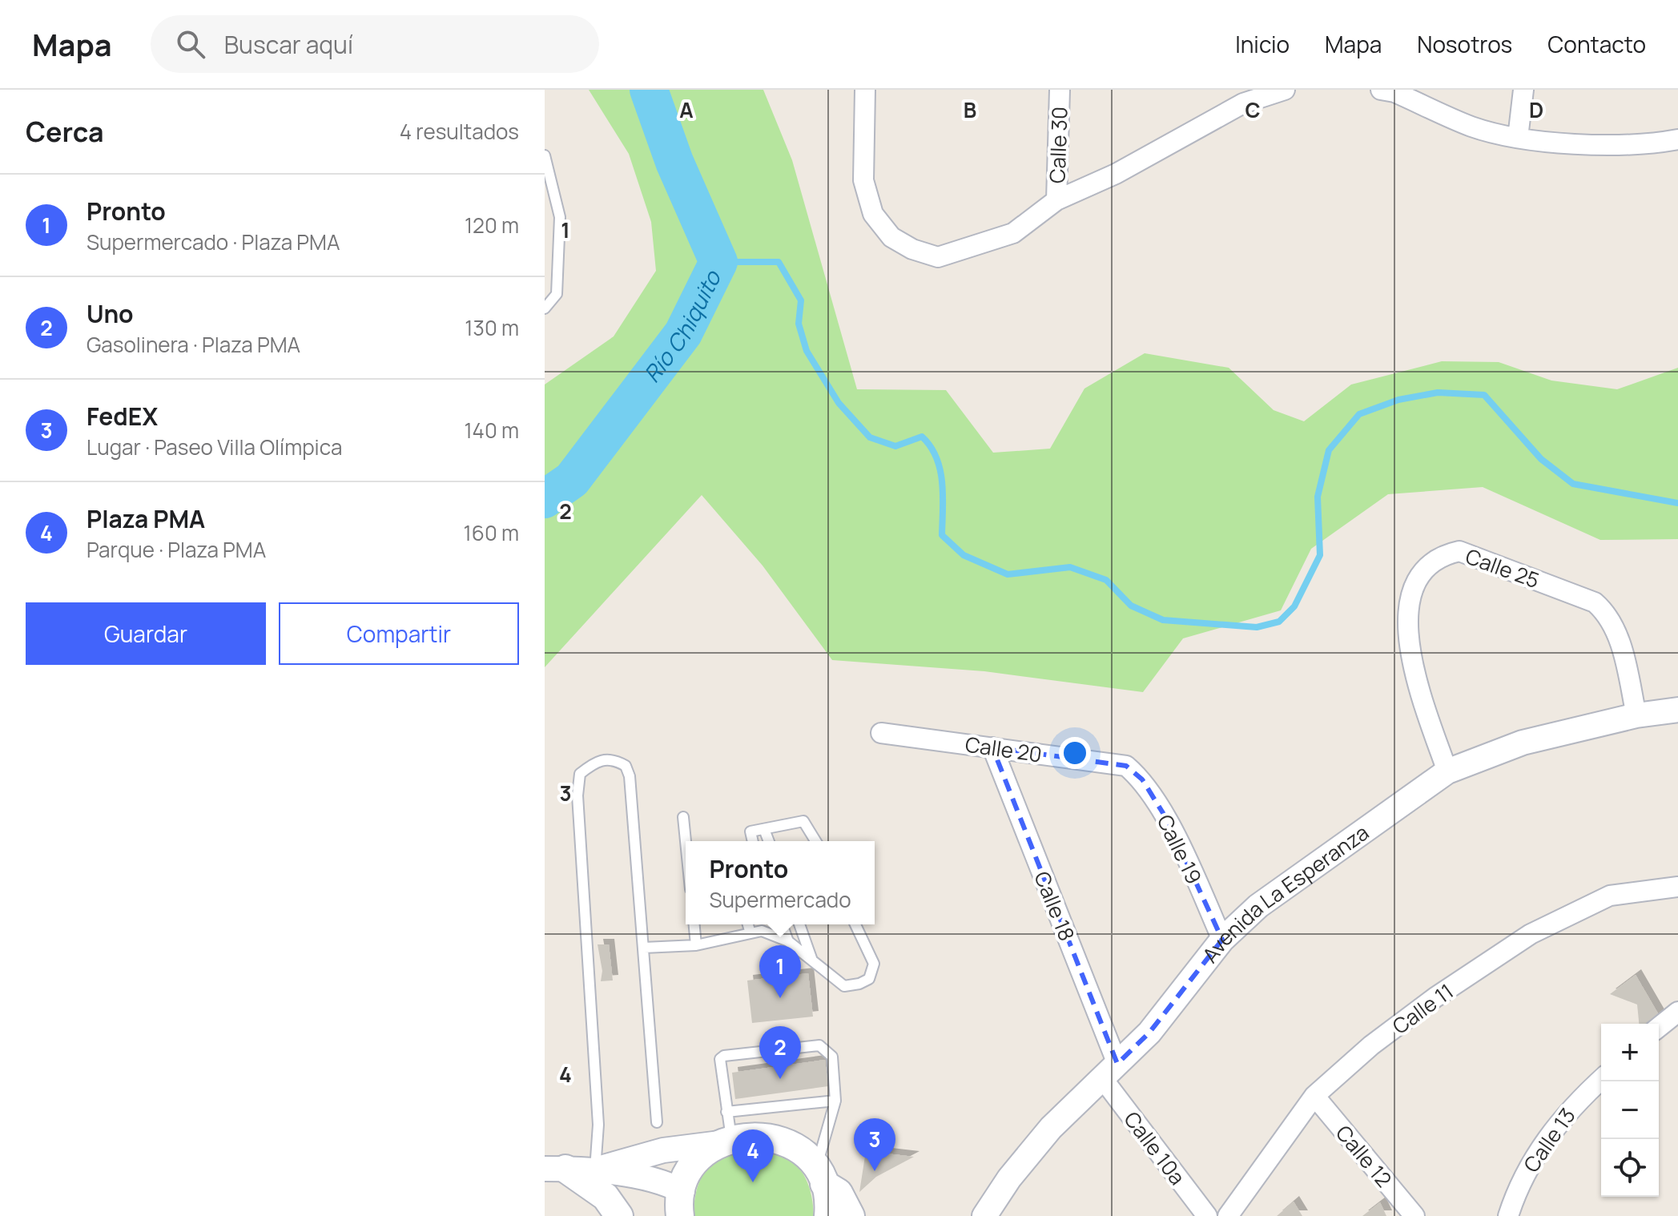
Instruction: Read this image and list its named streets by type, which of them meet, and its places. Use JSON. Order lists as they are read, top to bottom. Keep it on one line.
{"streets":{"street":["Calle 30","Calle 25","Calle 20","Calle 19","Avenida La Esperanza","Calle 18","Calle 11","Calle 13","Calle 10a","Calle 12"]},"crossings":[["Calle 25","Avenida La Esperanza"],["Calle 20","Calle 19"],["Calle 20","Calle 18"],["Calle 19","Avenida La Esperanza"],["Avenida La Esperanza","Calle 18"],["Avenida La Esperanza","Calle 10a"],["Calle 18","Calle 10a"],["Calle 11","Calle 12"]],"water":["Río Chiquito"],"page":{"header":"Mapa","search":"Buscar aquí","nav":["Inicio","Mapa","Nosotros","Contacto"],"heading":["Cerca","4 resultados"],"list":[{"mark":"1","name":"Pronto","note":"Supermercado · Plaza PMA","value":"120 m"},{"mark":"2","name":"Uno","note":"Gasolinera · Plaza PMA","value":"130 m"},{"mark":"3","name":"FedEX","note":"Lugar · Paseo Villa Olímpica","value":"140 m"},{"mark":"4","name":"Plaza PMA","note":"Parque · Plaza PMA","value":"160 m"}],"buttons":["Guardar","Compartir"],"popup":["Pronto","Supermercado"],"pins":["1","2","3","4"],"map_buttons":["+","−"]},"grid":{"columns":["A","B","C","D"],"rows":["1","2","3","4"]}}
